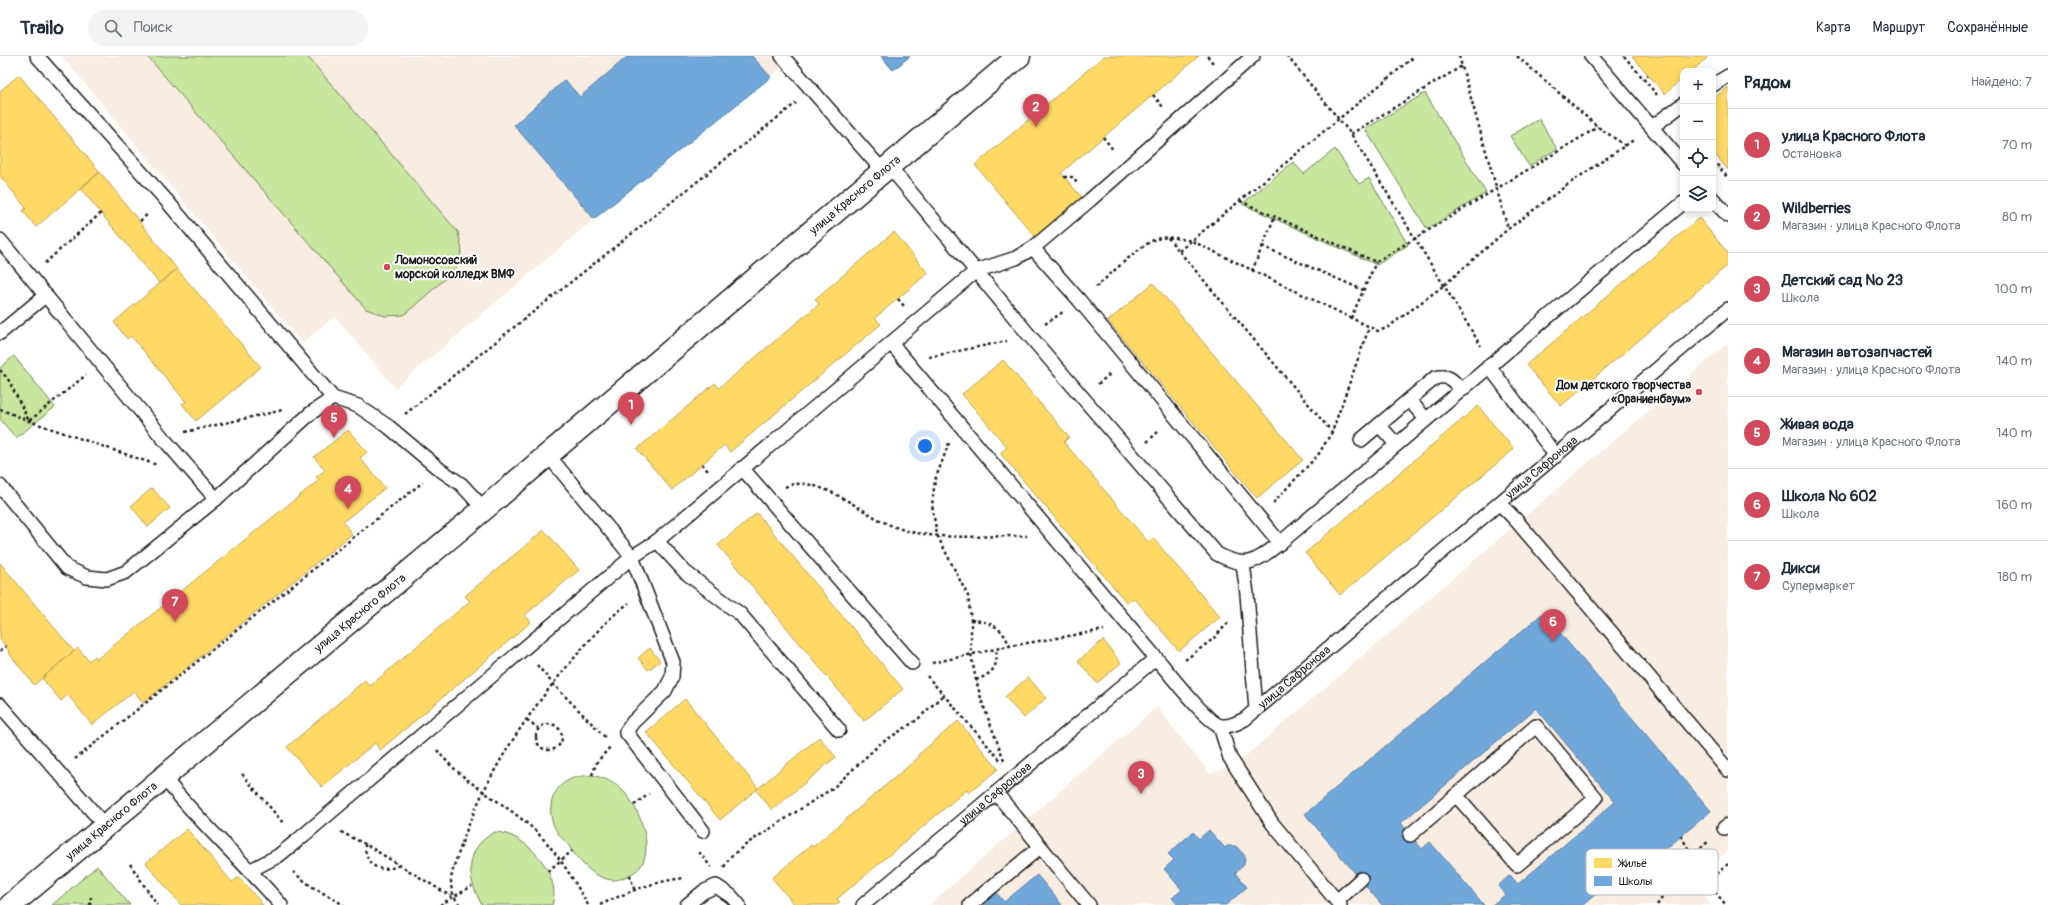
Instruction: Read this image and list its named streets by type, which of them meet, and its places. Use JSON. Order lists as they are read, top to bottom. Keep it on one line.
{"streets":{"main road":["улица Красного Флота"],"lane":["улица Сафронова"]},"places":["Ломоносовский морской колледж ВМФ","Дом детского творчества «Ораниенбаум»"],"legend":["Жильё","Школы"],"page":{"header":"Trailo","search":"Поиск","nav":["Карта","Маршрут","Сохранённые"],"heading":["Рядом","Найдено: 7"],"map_buttons":["+","−"],"pins":["2","1","5","4","7","6","3"],"list":[{"mark":"1","name":"улица Красного Флота","note":"Остановка","value":"70 m"},{"mark":"2","name":"Wildberries","note":"Магазин · улица Красного Флота","value":"80 m"},{"mark":"3","name":"Детский сад № 23","note":"Школа","value":"100 m"},{"mark":"4","name":"Магазин автозапчастей","note":"Магазин · улица Красного Флота","value":"140 m"},{"mark":"5","name":"Живая вода","note":"Магазин · улица Красного Флота","value":"140 m"},{"mark":"6","name":"Школа № 602","note":"Школа","value":"160 m"},{"mark":"7","name":"Дикси","note":"Супермаркет","value":"180 m"}]}}
